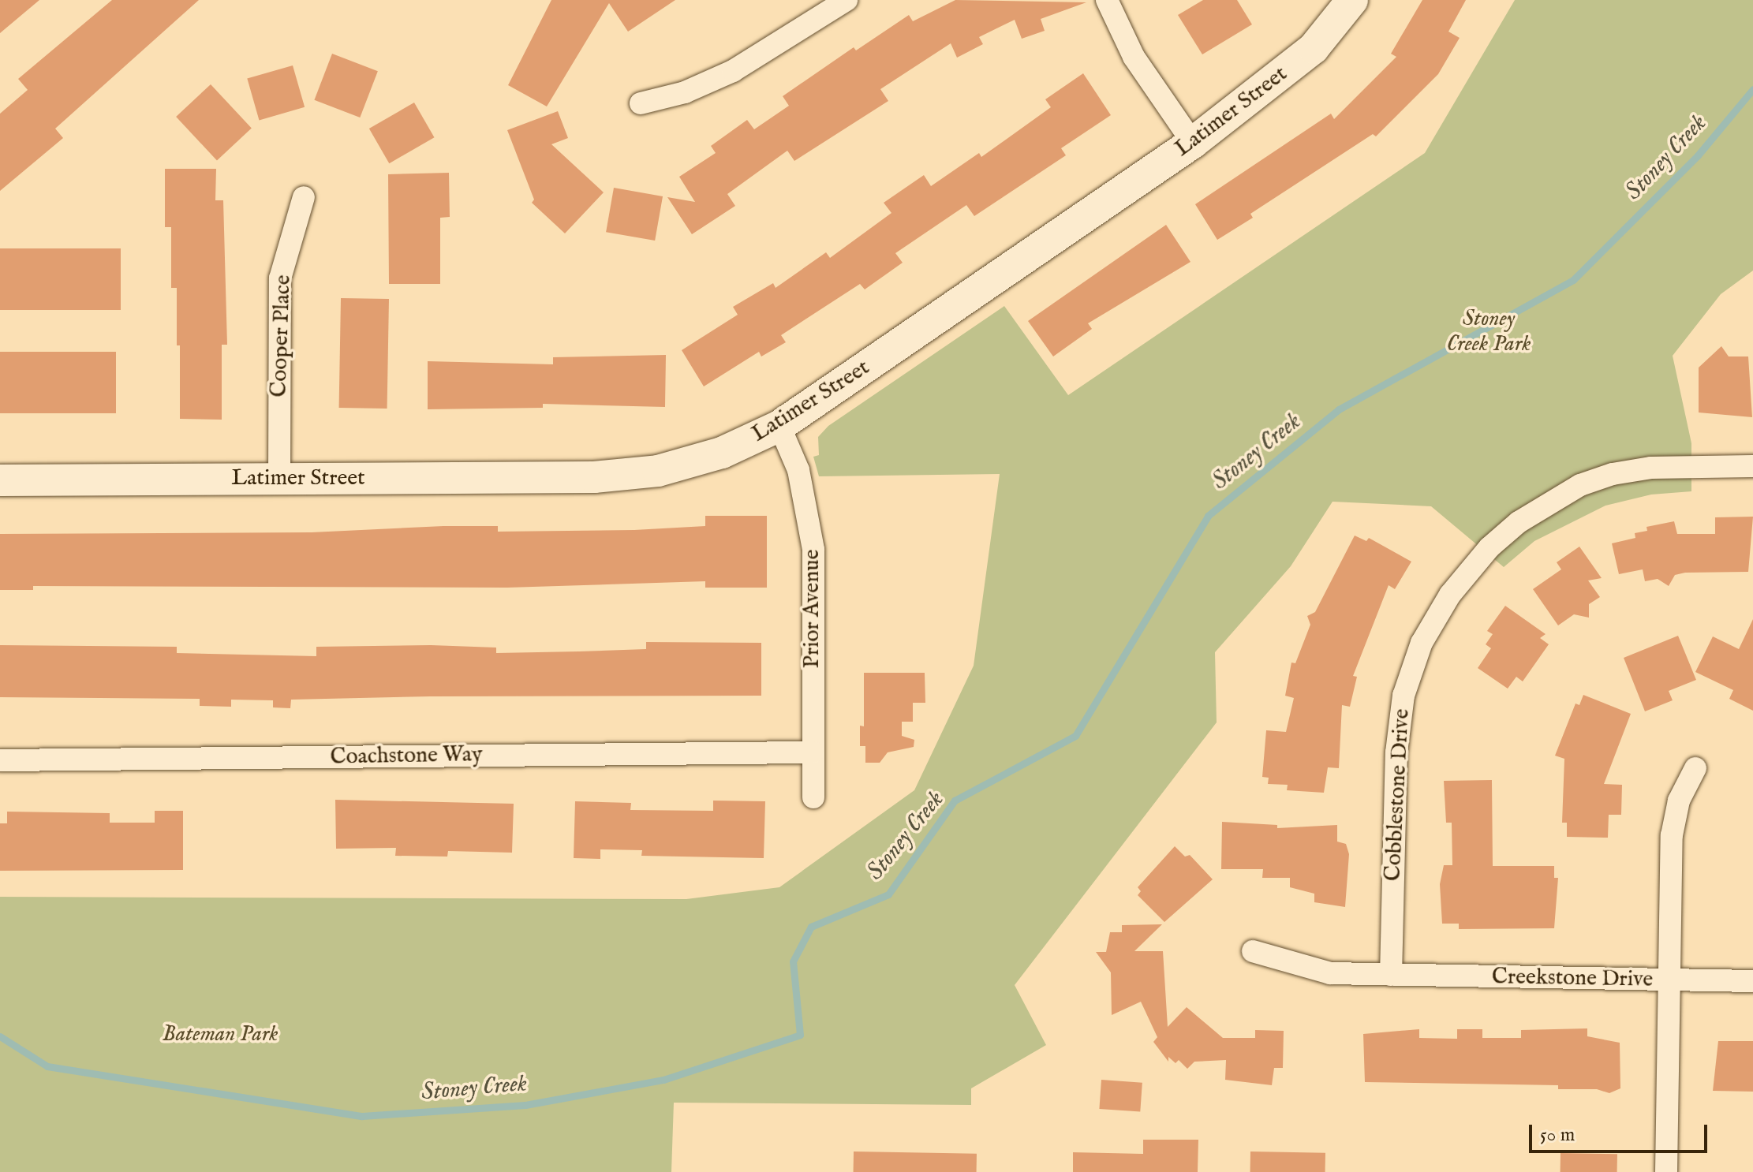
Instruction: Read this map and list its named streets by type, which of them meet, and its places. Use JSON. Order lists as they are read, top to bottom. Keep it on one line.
{"streets":{"street":["Latimer Street","Cooper Place","Prior Avenue","Coachstone Way","Cobblestone Drive","Creekstone Drive"]},"crossings":[["Latimer Street","Cooper Place"],["Latimer Street","Prior Avenue"],["Prior Avenue","Coachstone Way"],["Cobblestone Drive","Creekstone Drive"]],"water":["Stoney Creek"],"parks":["Stoney Creek Park","Bateman Park"],"scale_bar":"50 m"}
